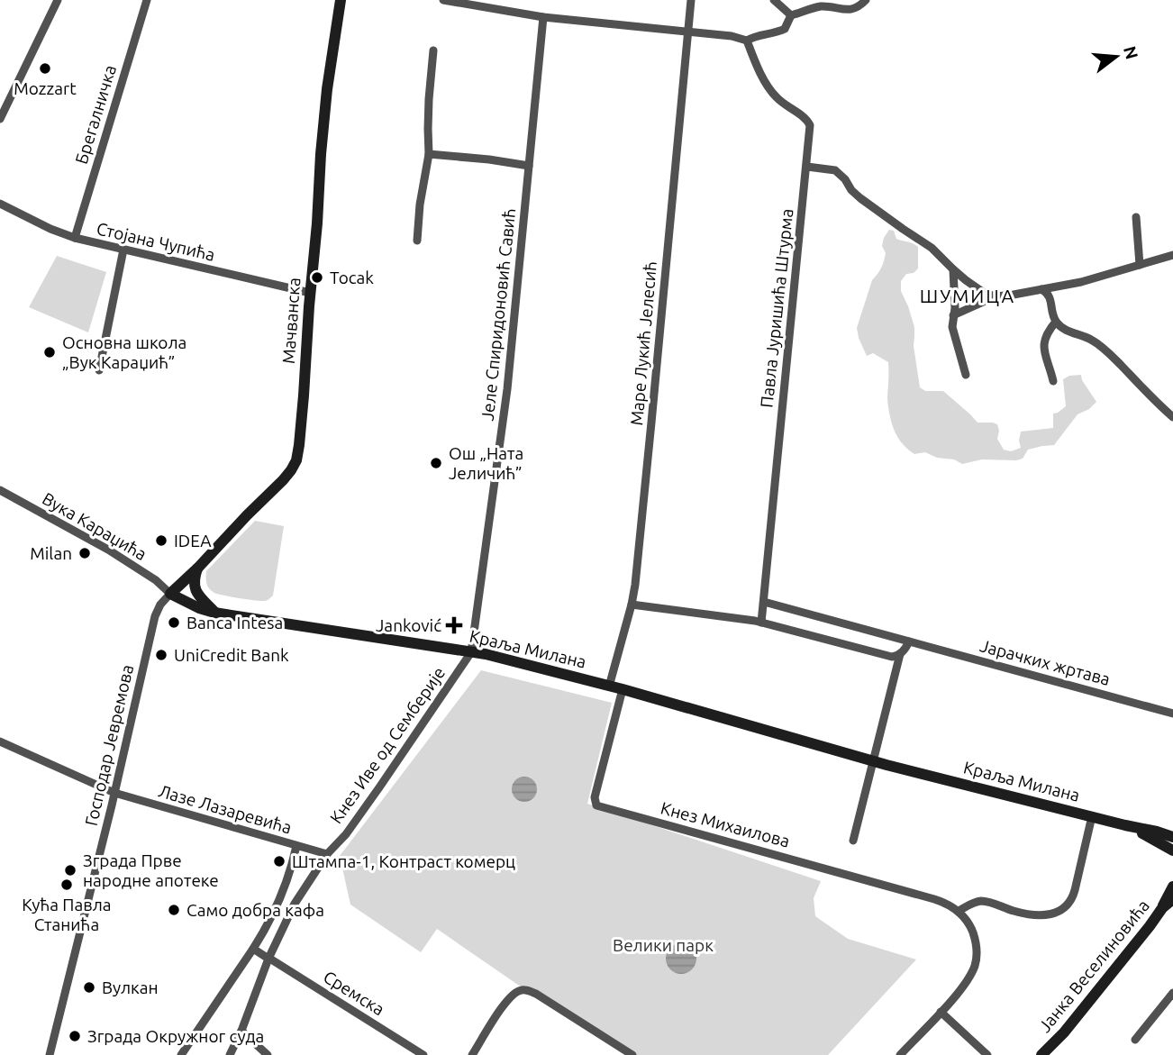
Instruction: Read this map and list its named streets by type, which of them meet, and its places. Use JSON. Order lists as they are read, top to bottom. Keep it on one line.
{"streets":{"main road":["Мачванска","Краља Милана","Јанка Веселиновића"],"street":["Брегалничка","Стојана Чупића","Павла Јуришића Штурма","Јеле Спиридоновић Савић","Маре Лукић Јелесић","Вука Караџића","Јарачких жртава","Господар Јевремова","Кнез Иве од Семберије","Лазе Лазаревића","Кнез Михаилова","Сремска"]},"crossings":[["Брегалничка","Стојана Чупића"],["Стојана Чупића","Мачванска"],["Павла Јуришића Штурма","Јарачких жртава"],["Јеле Спиридоновић Савић","Краља Милана"],["Јеле Спиридоновић Савић","Кнез Иве од Семберије"],["Мачванска","Вука Караџића"],["Мачванска","Краља Милана"],["Мачванска","Господар Јевремова"],["Маре Лукић Јелесић","Краља Милана"],["Вука Караџића","Краља Милана"],["Вука Караџића","Господар Јевремова"],["Краља Милана","Господар Јевремова"],["Краља Милана","Кнез Иве од Семберије"],["Краља Милана","Кнез Михаилова"],["Господар Јевремова","Лазе Лазаревића"],["Кнез Иве од Семберије","Лазе Лазаревића"],["Кнез Иве од Семберије","Сремска"]],"districts":["ШУМИЦА"],"parks":["Велики парк"],"places":{"other":["Mozzart","Tocak","Основна школа „Вук Караџић”","Ош „Ната Јеличић”","IDEA","Milan","Banca Intesa","UniCredit Bank","Штампа-1, Контраст комерц","Зграда Прве народне апотеке","Кућа Павла Станића","Само добра кафа","Вулкан","Зграда Окружног суда"],"health":["Janković"]},"north":"right"}
